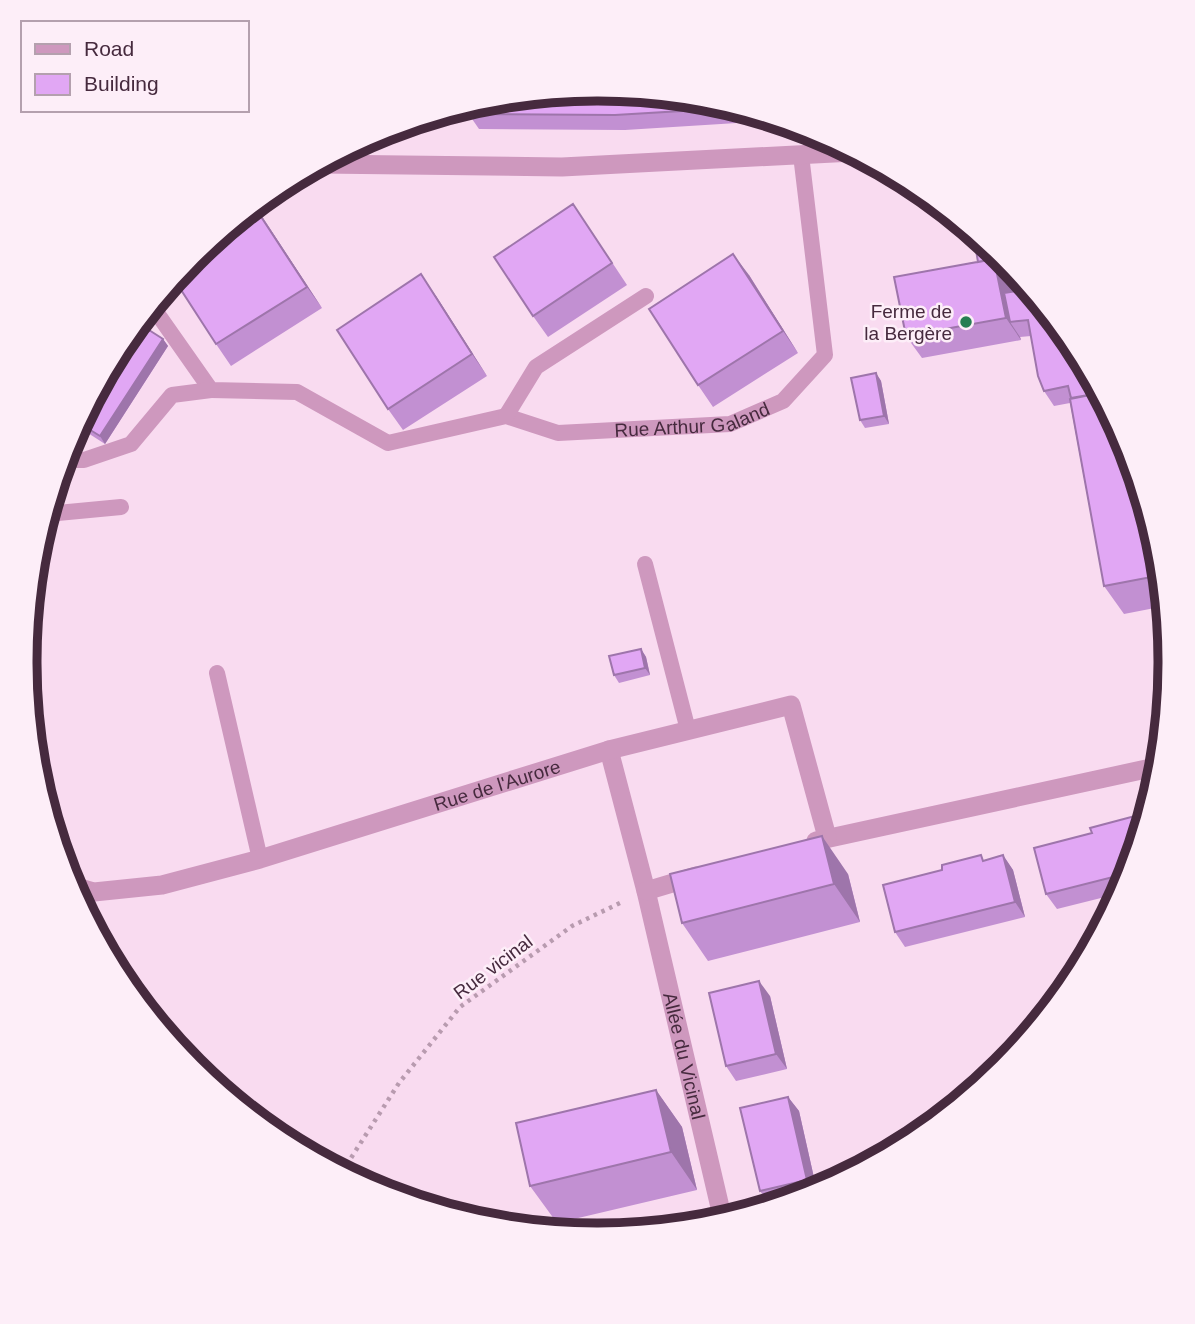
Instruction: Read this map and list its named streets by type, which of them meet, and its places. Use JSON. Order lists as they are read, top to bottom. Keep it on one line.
{"streets":{"street":["Rue de l'Aurore","Allée du Vicinal"],"lane":["Rue Arthur Galand"],"path":["Rue vicinal"]},"crossings":[["Rue de l'Aurore","Allée du Vicinal"],["Rue vicinal","Allée du Vicinal"]],"places":["Ferme de la Bergère"],"legend":["Road","Building"]}
